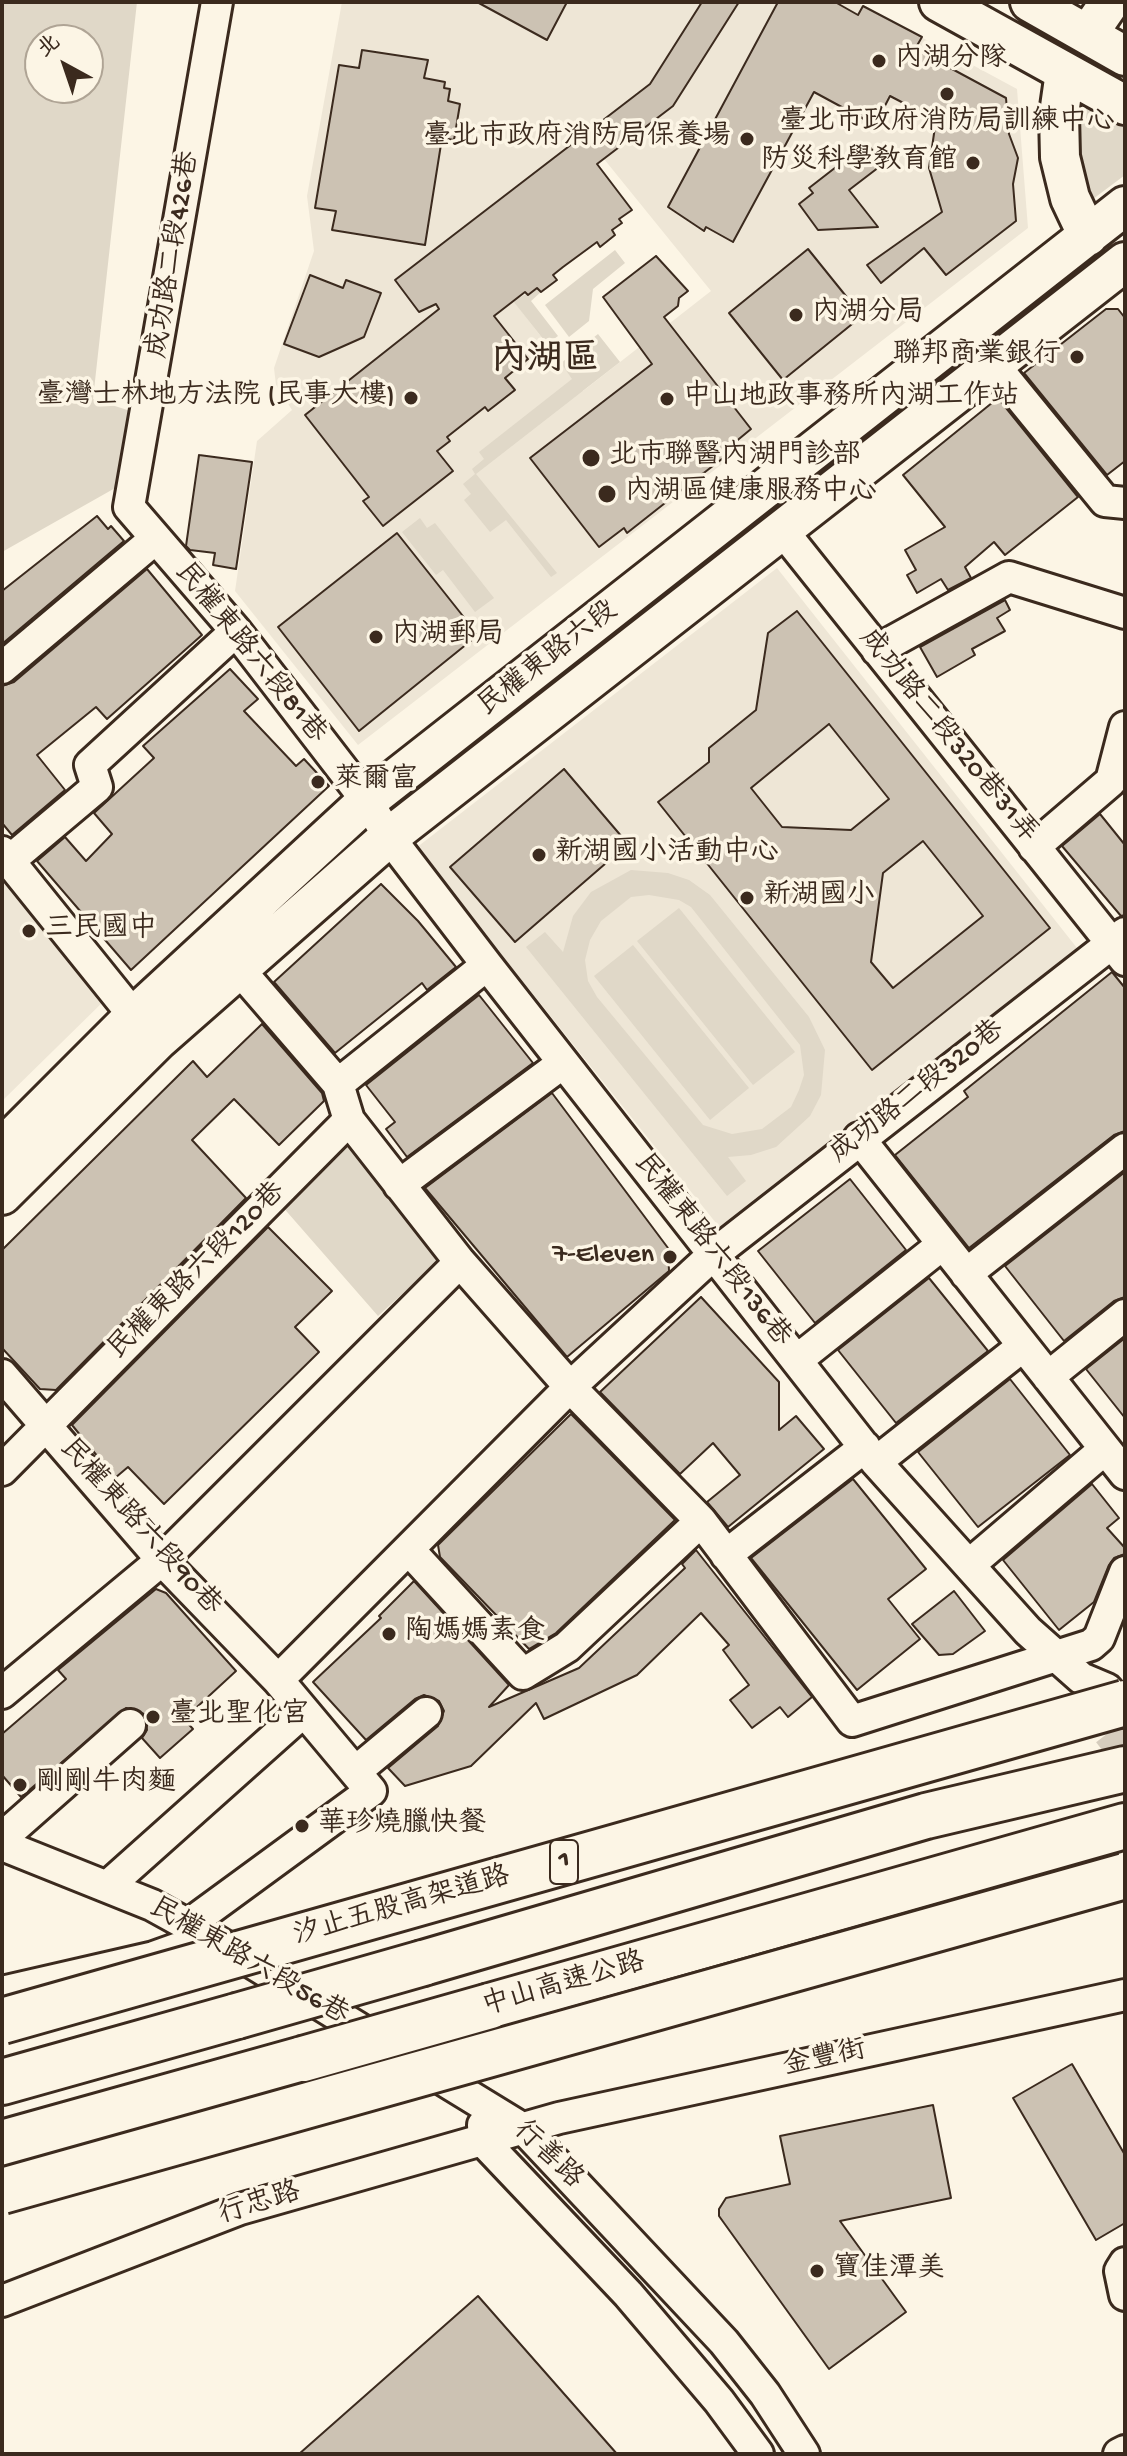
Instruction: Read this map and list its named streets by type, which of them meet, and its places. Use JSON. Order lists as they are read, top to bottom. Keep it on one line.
{"streets":{"highway":["1","汐止五股高架道路","中山高速公路"],"main road":["民權東路六段"],"street":["成功路二段426巷","民權東路六段81巷","成功路二段320巷31弄","成功路二段320巷","民權東路六段136巷","民權東路六段120巷","民權東路六段90巷","民權東路六段56巷","金豐街","行善路","行忠路"]},"crossings":[["成功路二段426巷","民權東路六段81巷"],["民權東路六段81巷","民權東路六段"],["民權東路六段81巷","民權東路六段136巷"],["民權東路六段","成功路二段320巷31弄"],["民權東路六段","民權東路六段136巷"],["成功路二段320巷31弄","成功路二段320巷"],["成功路二段320巷","民權東路六段136巷"],["成功路二段320巷","民權東路六段90巷"],["民權東路六段136巷","1"],["民權東路六段136巷","汐止五股高架道路"],["民權東路六段120巷","民權東路六段90巷"],["1","汐止五股高架道路"],["民權東路六段56巷","行善路"],["金豐街","行善路"],["金豐街","行忠路"],["行善路","行忠路"]],"districts":["內湖區"],"places":["內湖分隊","臺北市政府消防局訓練中心","臺北市政府消防局保養場","防災科學教育館","內湖分局","聯邦商業銀行","臺灣士林地方法院 (民事大樓)","中山地政事務所內湖工作站","北市聯醫內湖門診部","內湖區健康服務中心","內湖郵局","萊爾富","新湖國小活動中心","新湖國小","三民國中","7-Eleven","陶媽媽素食","臺北聖化宮","剛剛牛肉麵","華珍燒臘快餐","寶佳潭美"],"north":"top left"}
